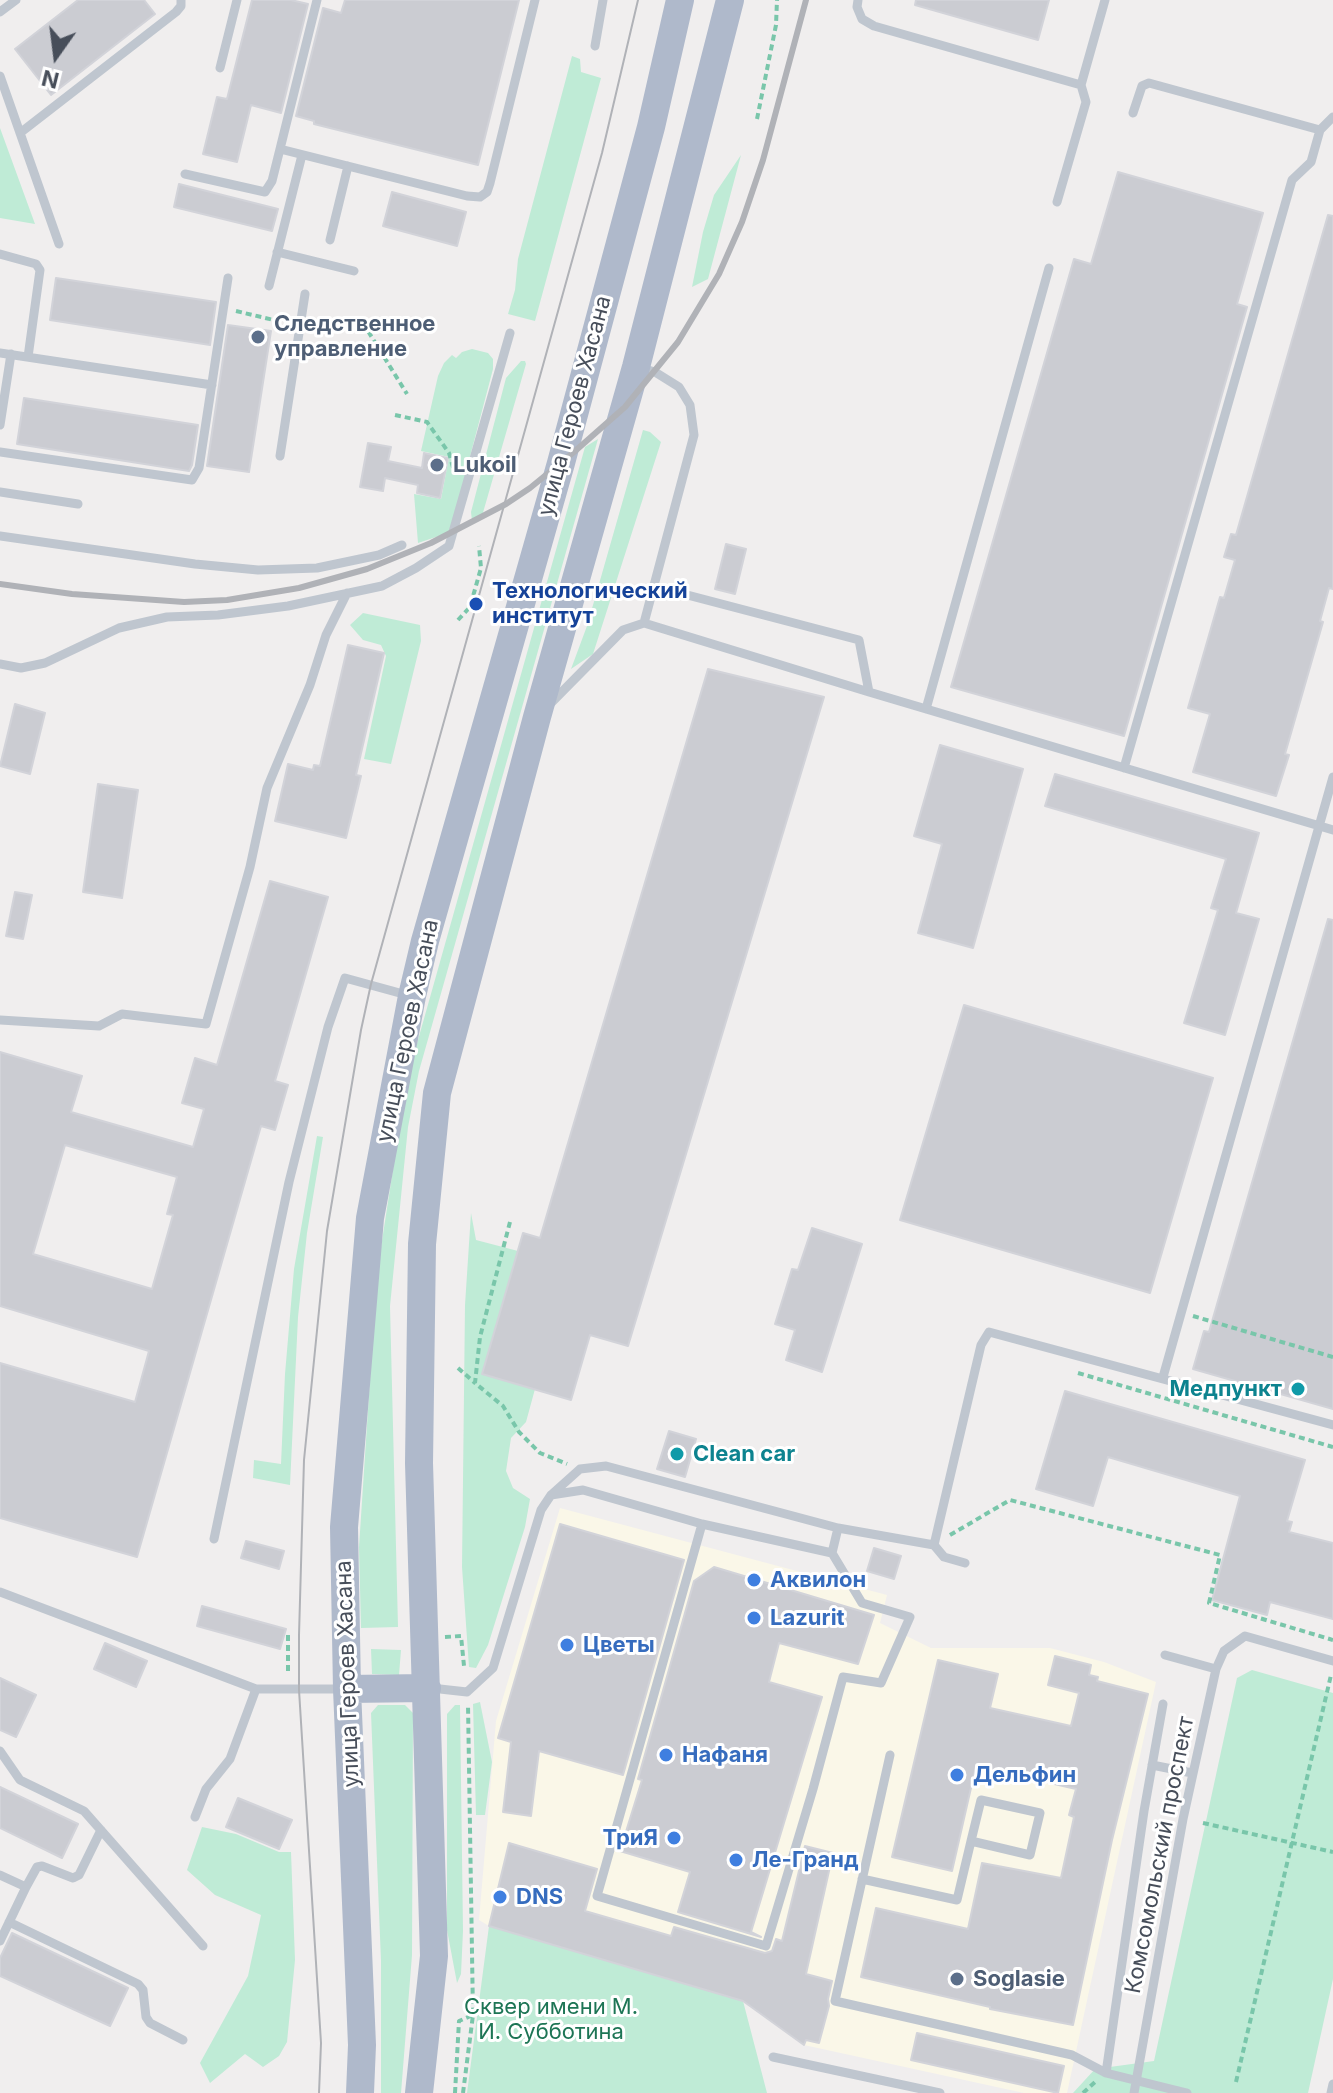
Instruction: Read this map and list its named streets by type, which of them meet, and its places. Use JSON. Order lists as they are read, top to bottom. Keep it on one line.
{"streets":{"main road":["улица Героев Хасана"],"lane":["Комсомольский проспект"]},"parks":["Сквер имени М. И. Субботина"],"places":["Следственное управление","Lukoil","Технологический институт","Медпункт","Clean car","Аквилон","Lazurit","Цветы","Нафаня","Дельфин","ТриЯ","Ле-Гранд","DNS","Soglasie"],"north":"bottom"}
